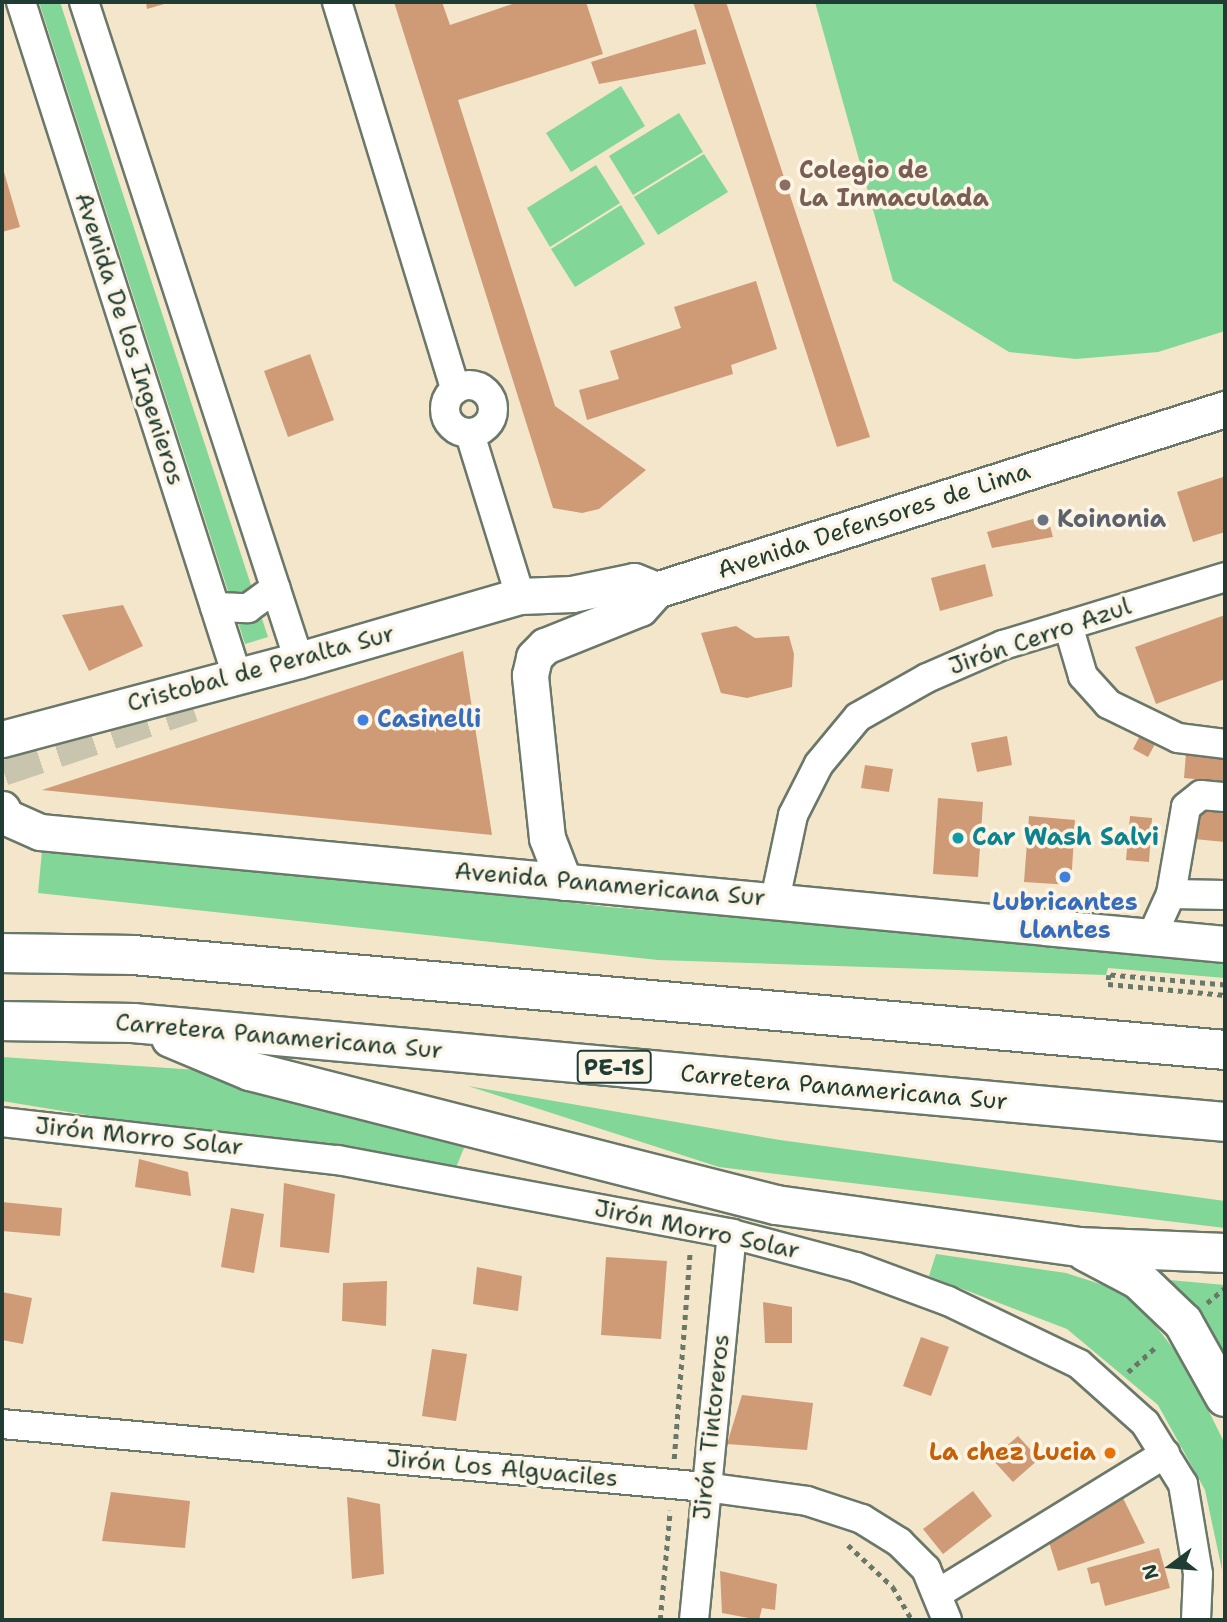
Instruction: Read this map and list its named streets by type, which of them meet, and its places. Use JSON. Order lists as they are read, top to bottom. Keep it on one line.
{"streets":{"highway":["Carretera Panamericana Sur","PE-1S"],"main road":["Avenida Defensores de Lima","Cristobal de Peralta Sur","Avenida Panamericana Sur"],"street":["Avenida De los Ingenieros","Jirón Cerro Azul","Jirón Morro Solar","Jirón Tintoreros","Jirón Los Alguaciles"]},"crossings":[["Avenida De los Ingenieros","Cristobal de Peralta Sur"],["Avenida Defensores de Lima","Cristobal de Peralta Sur"],["Jirón Cerro Azul","Avenida Panamericana Sur"],["Jirón Morro Solar","Jirón Tintoreros"],["Jirón Tintoreros","Jirón Los Alguaciles"]],"places":["Colegio de La Inmaculada","Koinonia","Casinelli","Car Wash Salvi","Lubricantes Llantes","La chez Lucia"],"north":"left"}
